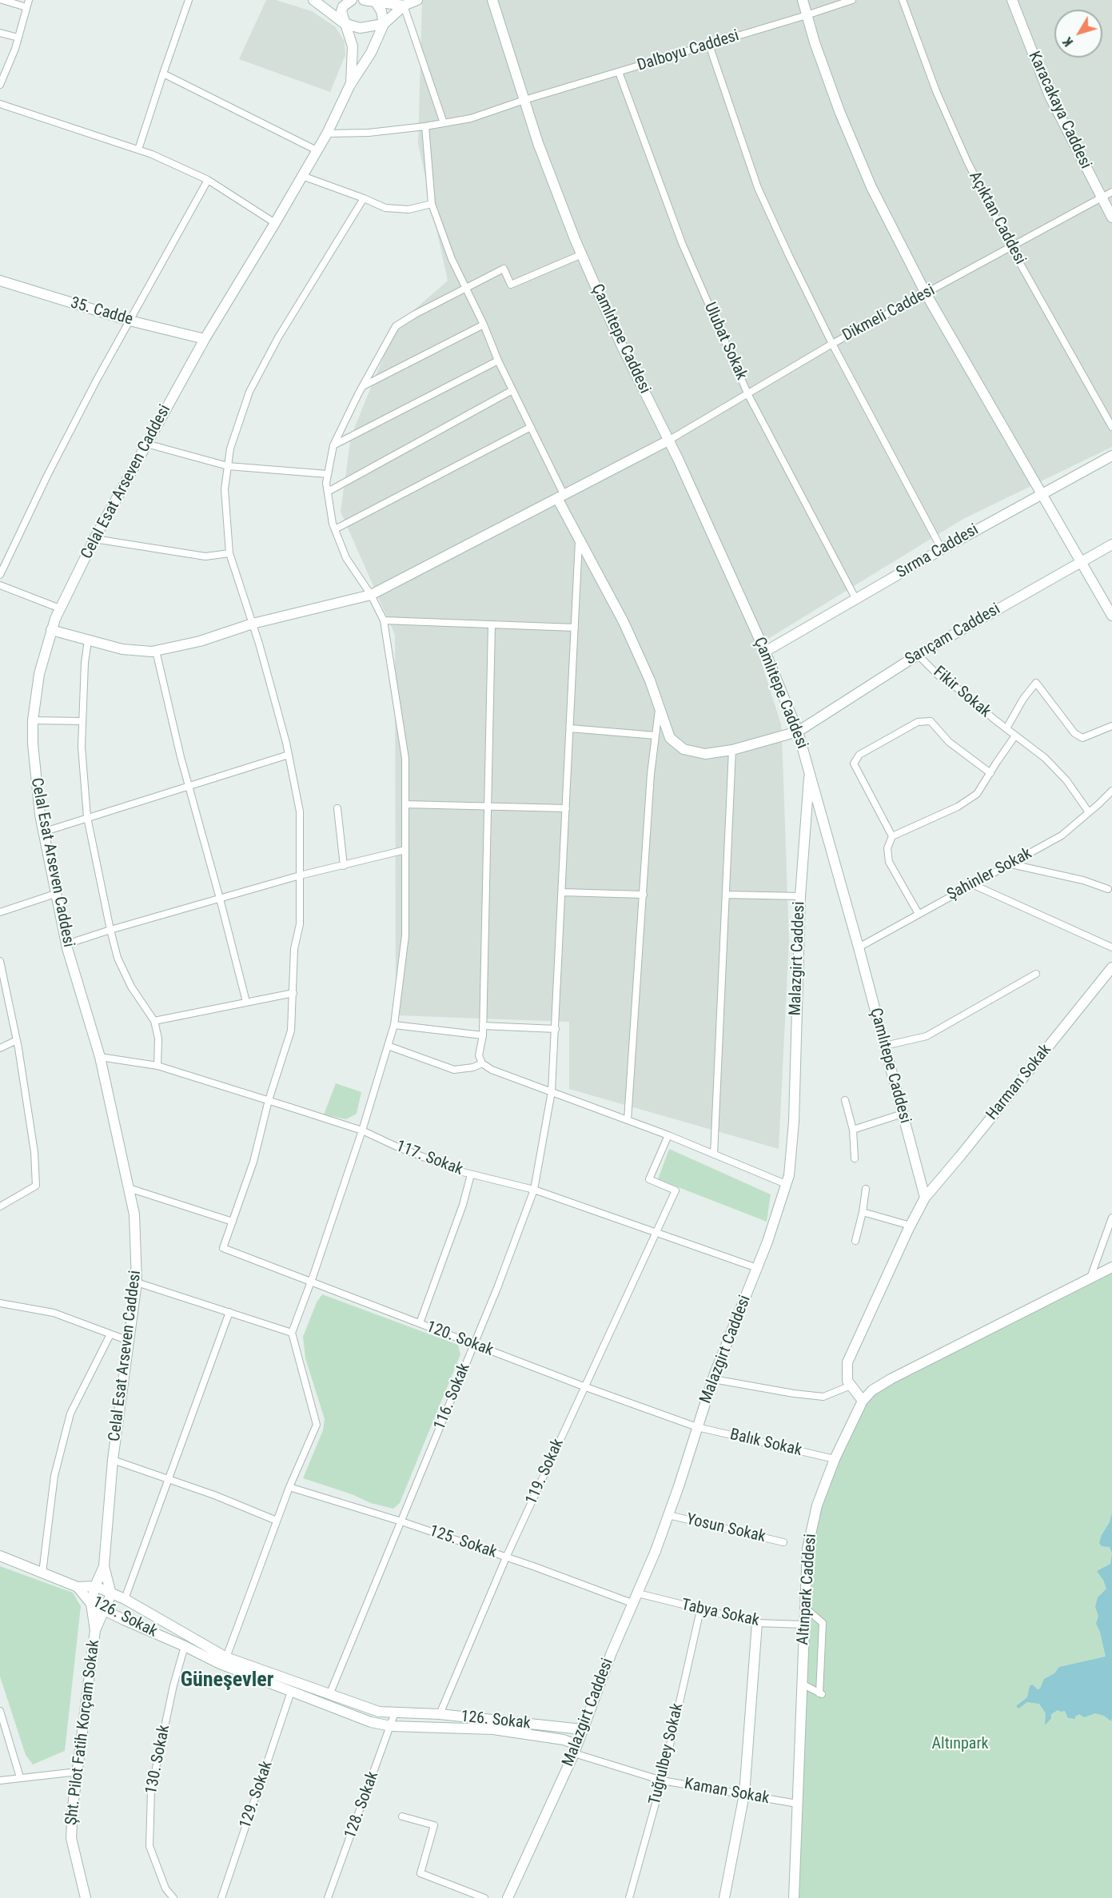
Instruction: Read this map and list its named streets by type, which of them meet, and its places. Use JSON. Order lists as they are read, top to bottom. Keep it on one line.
{"streets":{"street":["Dalboyu Caddesi","Karacakaya Caddesi","Açıktan Caddesi","35. Cadde","Dikmeli Caddesi","Çamlıtepe Caddesi","Ulubat Sokak","Celal Esat Arseven Caddesi","Sırma Caddesi","Sarıçam Caddesi","Fikir Sokak","Şahinler Sokak","Malazgirt Caddesi","Harman Sokak","117. Sokak","120. Sokak","116. Sokak","Balık Sokak","119. Sokak","Yosun Sokak","125. Sokak","Altınpark Caddesi","Tabya Sokak","126. Sokak","Şht. Pilot Fatih Korçam Sokak","Tuğrulbey Sokak","130. Sokak","Kaman Sokak","129. Sokak","128. Sokak"]},"crossings":[["Dalboyu Caddesi","Çamlıtepe Caddesi"],["Dalboyu Caddesi","Ulubat Sokak"],["Dalboyu Caddesi","Celal Esat Arseven Caddesi"],["Karacakaya Caddesi","Dikmeli Caddesi"],["Açıktan Caddesi","Dikmeli Caddesi"],["35. Cadde","Celal Esat Arseven Caddesi"],["Dikmeli Caddesi","Çamlıtepe Caddesi"],["Dikmeli Caddesi","Ulubat Sokak"],["Çamlıtepe Caddesi","Sırma Caddesi"],["Çamlıtepe Caddesi","Sarıçam Caddesi"],["Çamlıtepe Caddesi","Şahinler Sokak"],["Çamlıtepe Caddesi","Malazgirt Caddesi"],["Çamlıtepe Caddesi","Harman Sokak"],["Ulubat Sokak","Sırma Caddesi"],["Celal Esat Arseven Caddesi","117. Sokak"],["Sarıçam Caddesi","Fikir Sokak"],["Sarıçam Caddesi","116. Sokak"],["Fikir Sokak","Şahinler Sokak"],["Malazgirt Caddesi","117. Sokak"],["Malazgirt Caddesi","120. Sokak"],["Malazgirt Caddesi","Balık Sokak"],["Malazgirt Caddesi","Yosun Sokak"],["Malazgirt Caddesi","125. Sokak"],["Malazgirt Caddesi","Tabya Sokak"],["Malazgirt Caddesi","126. Sokak"],["Malazgirt Caddesi","Kaman Sokak"],["117. Sokak","116. Sokak"],["117. Sokak","119. Sokak"],["120. Sokak","116. Sokak"],["120. Sokak","Balık Sokak"],["120. Sokak","119. Sokak"],["116. Sokak","125. Sokak"],["116. Sokak","126. Sokak"],["Balık Sokak","Altınpark Caddesi"],["119. Sokak","125. Sokak"],["119. Sokak","126. Sokak"],["Altınpark Caddesi","Tabya Sokak"],["Altınpark Caddesi","Kaman Sokak"],["Tabya Sokak","Tuğrulbey Sokak"],["126. Sokak","130. Sokak"],["126. Sokak","Kaman Sokak"],["126. Sokak","129. Sokak"],["126. Sokak","128. Sokak"],["Tuğrulbey Sokak","Kaman Sokak"]],"districts":["Güneşevler"],"parks":["Altınpark"],"north":"bottom left"}
